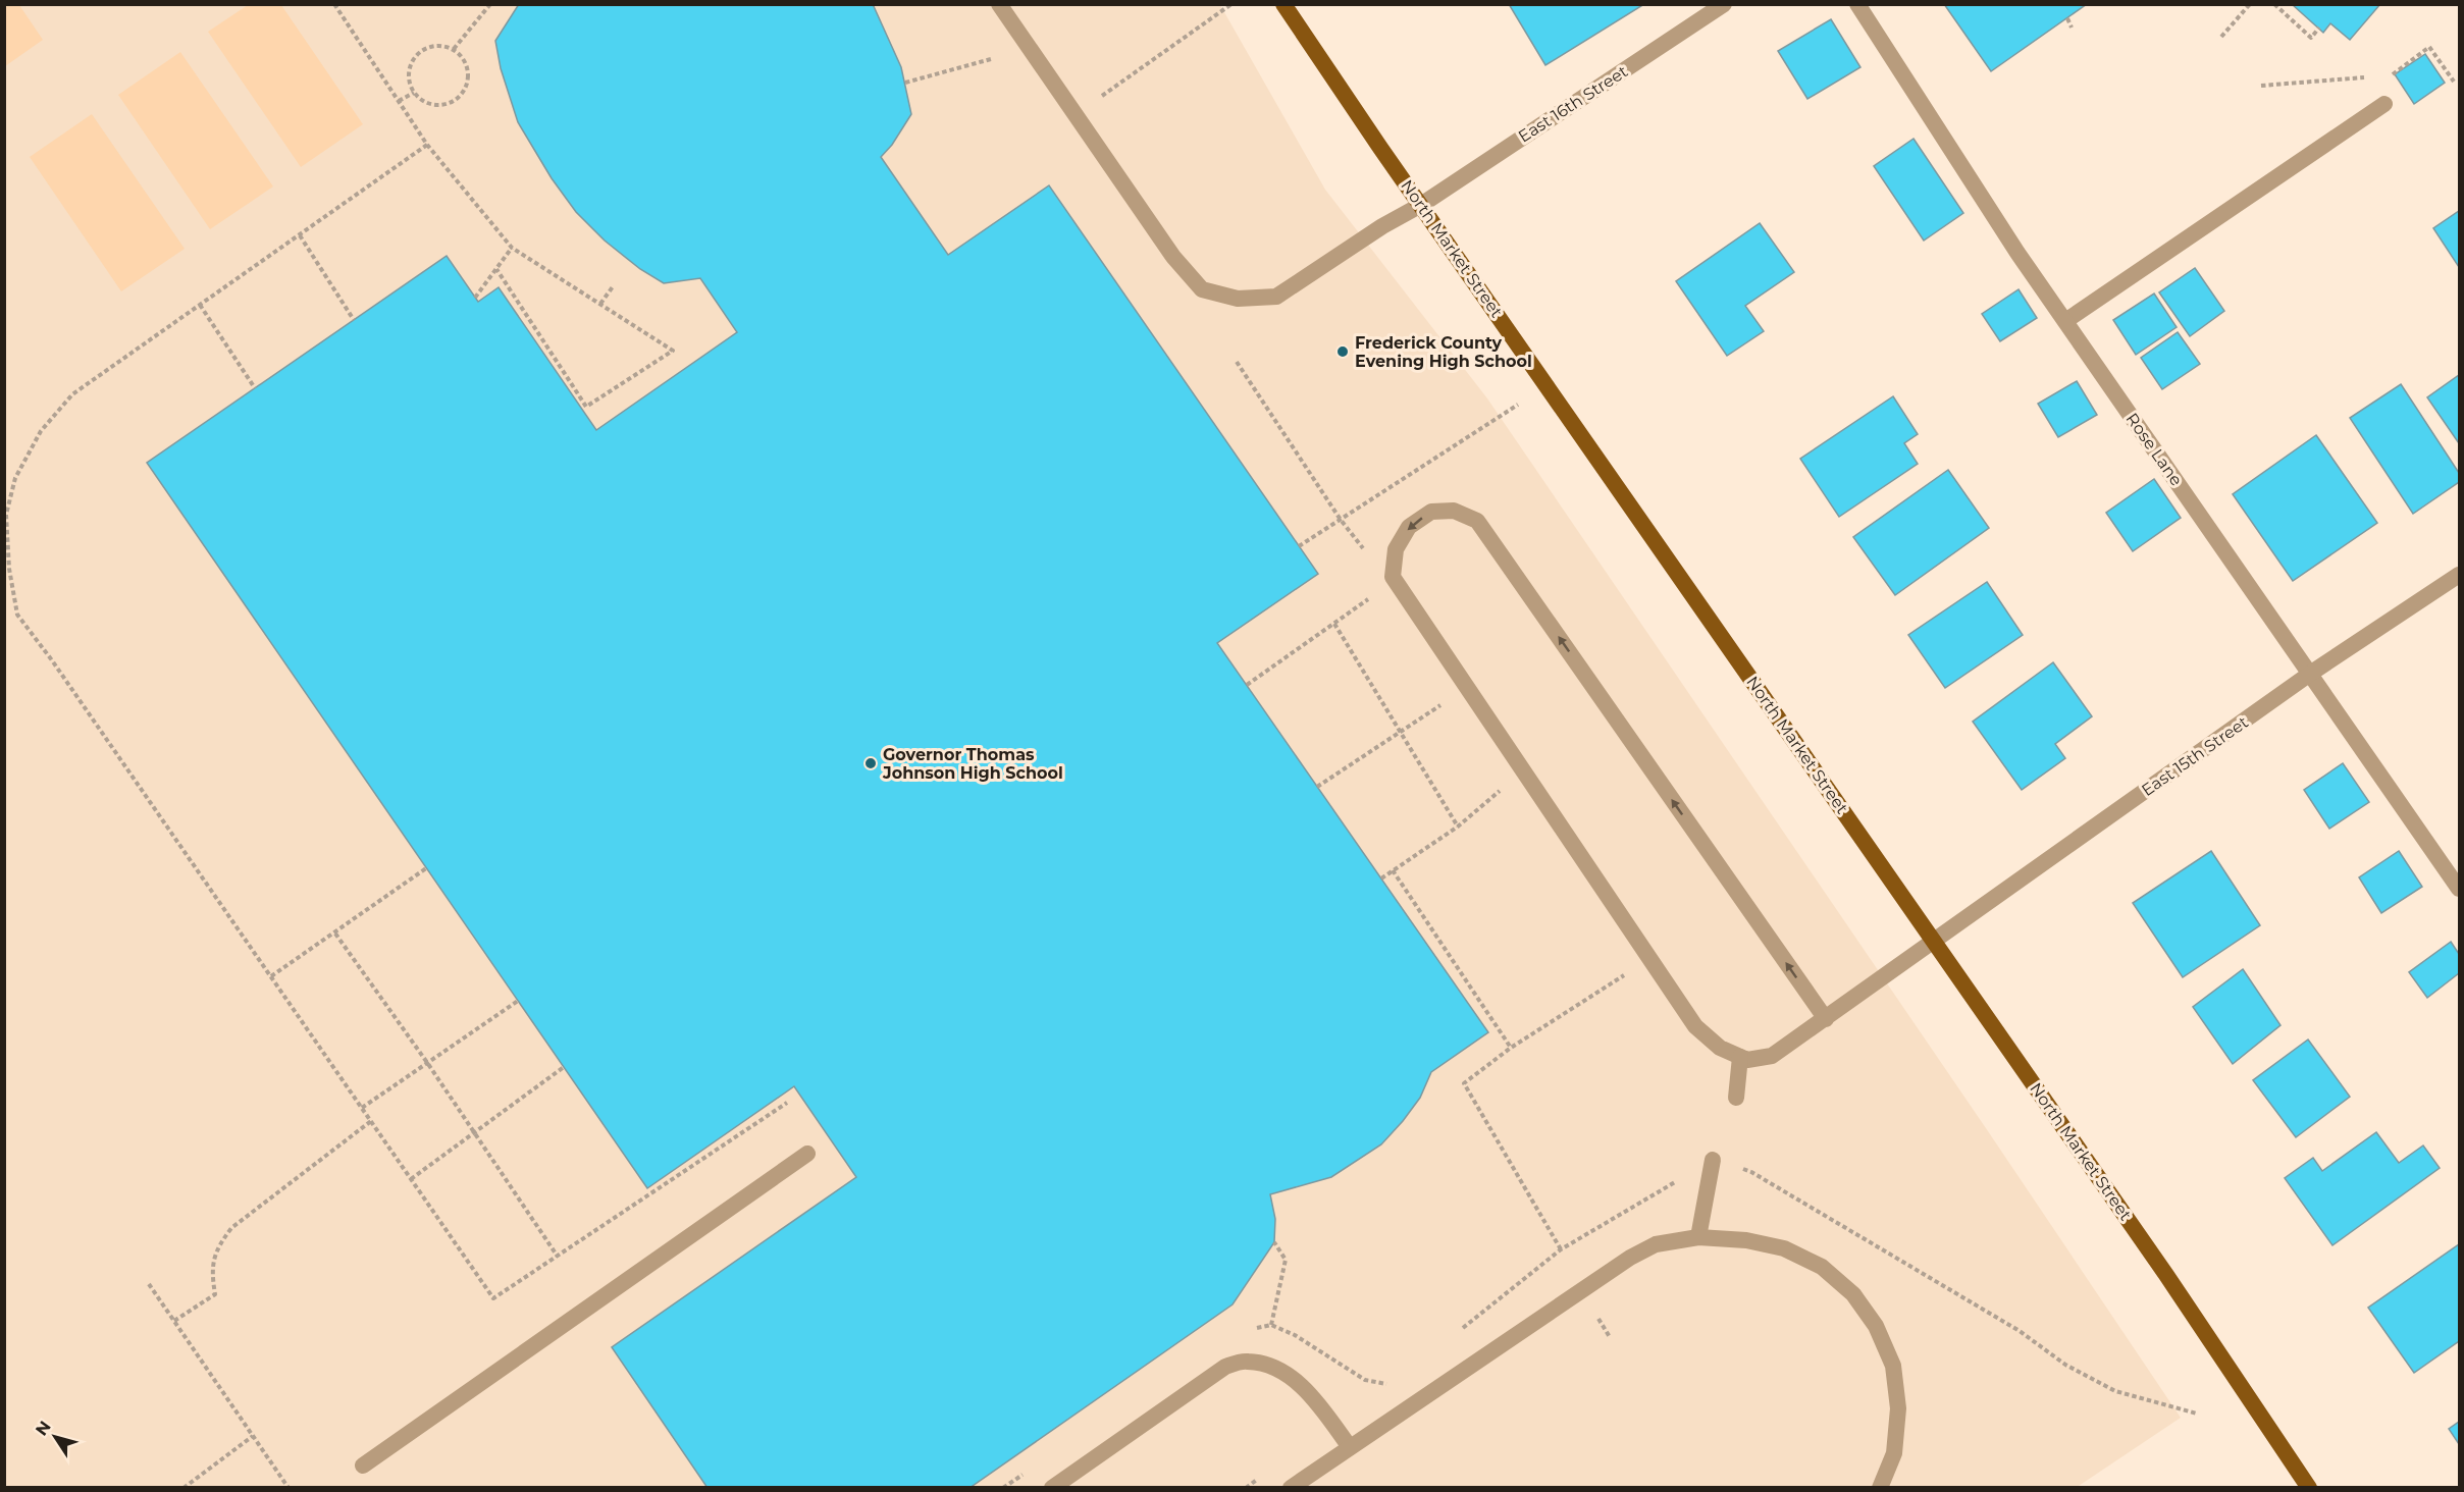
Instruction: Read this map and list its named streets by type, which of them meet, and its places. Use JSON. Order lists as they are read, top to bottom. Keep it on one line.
{"streets":{"main road":["North Market Street"],"street":["East 16th Street","Rose Lane","East 15th Street"]},"crossings":[["East 16th Street","North Market Street"],["North Market Street","East 15th Street"],["Rose Lane","East 15th Street"]],"places":["Frederick County Evening High School","Governor Thomas Johnson High School"],"north":"top left"}
